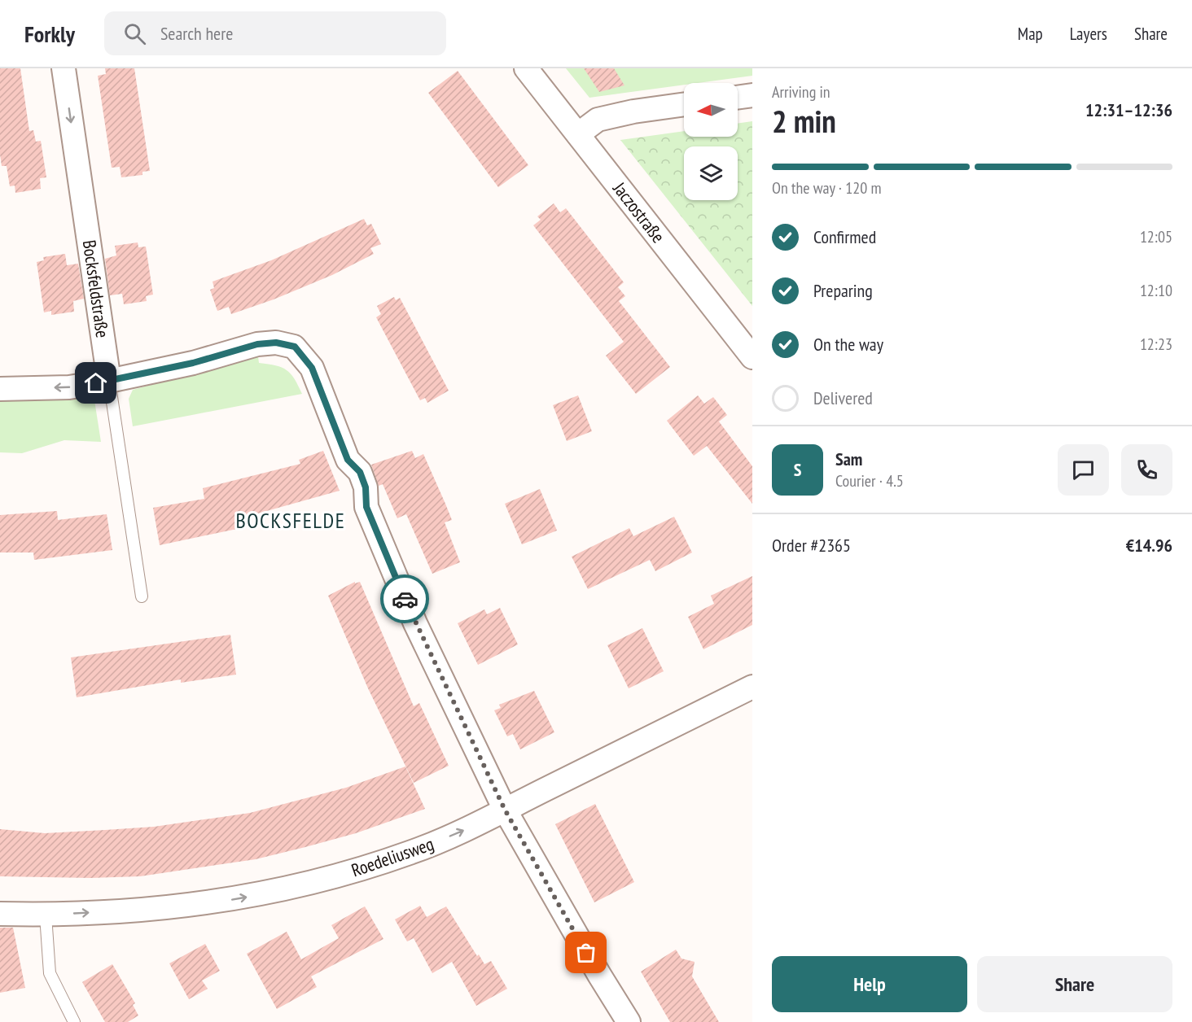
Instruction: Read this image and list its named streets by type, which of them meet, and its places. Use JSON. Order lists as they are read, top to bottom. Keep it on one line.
{"streets":{"street":["Jaczostraße","Bocksfeldstraße","Roedeliusweg"]},"one_way":["Bocksfeldstraße","Roedeliusweg"],"districts":["BOCKSFELDE"],"north":"left","page":{"header":"Forkly","search":"Search here","nav":["Map","Layers","Share"],"heading":["2 min","Arriving in","12:31–12:36"],"panel":["Sam","Courier · 4.5","Order #2365","€14.96"],"bar":"On the way · 120 m","list":[["Confirmed","12:05"],["Preparing","12:10"],["On the way","12:23"],"Delivered"],"round":"S","buttons":["Help","Share"]}}
